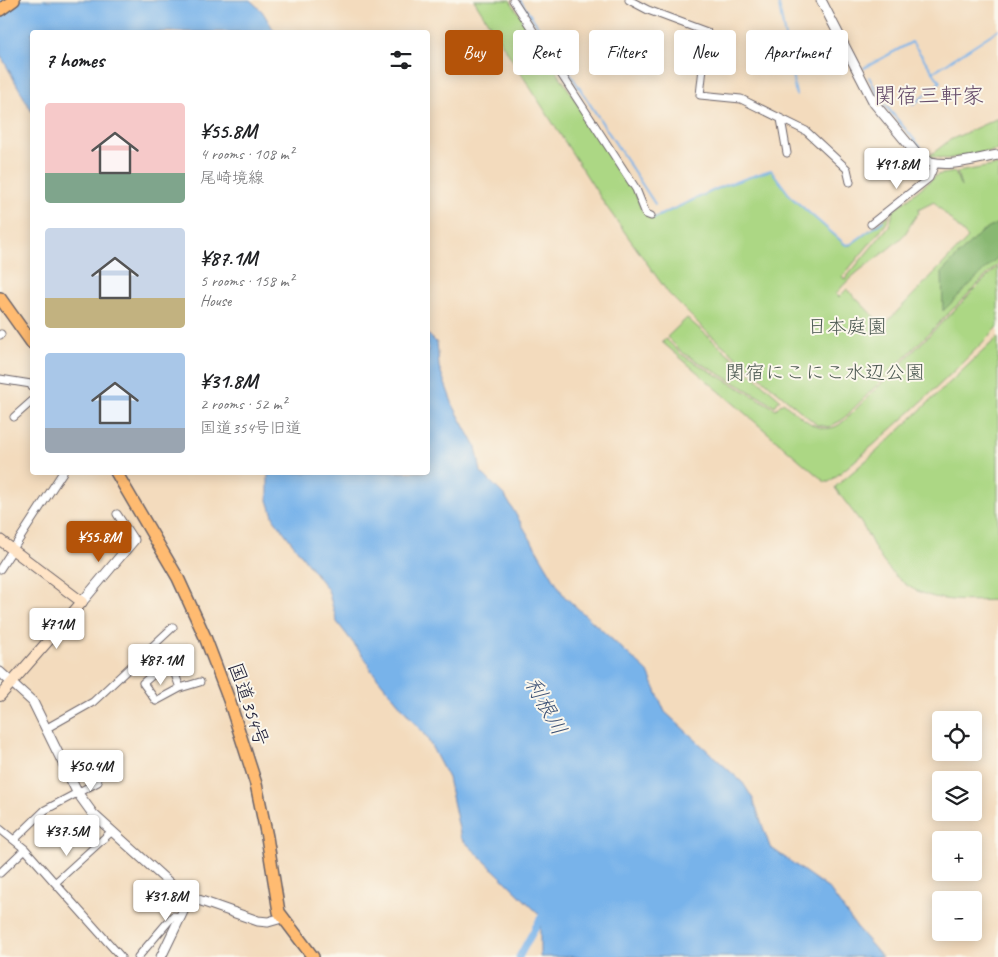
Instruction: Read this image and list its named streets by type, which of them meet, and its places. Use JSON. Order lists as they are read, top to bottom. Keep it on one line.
{"streets":{"main road":["国道354号"]},"districts":["関宿三軒家"],"water":["利根川"],"parks":["日本庭園","関宿にこにこ水辺公園"],"page":{"chip":["Buy","Rent","Filters","New","Apartment"],"heading":"7 homes","list":[{"name":"¥55.8M","note":"4 rooms · 108 m² · 尾崎境線"},{"name":"¥87.1M","note":"5 rooms · 158 m² · House"},{"name":"¥31.8M","note":"2 rooms · 52 m² · 国道354号旧道"}],"price":["¥91.8M","¥55.8M","¥71M","¥87.1M","¥50.4M","¥37.5M","¥31.8M"],"map_buttons":["+","−"]}}
